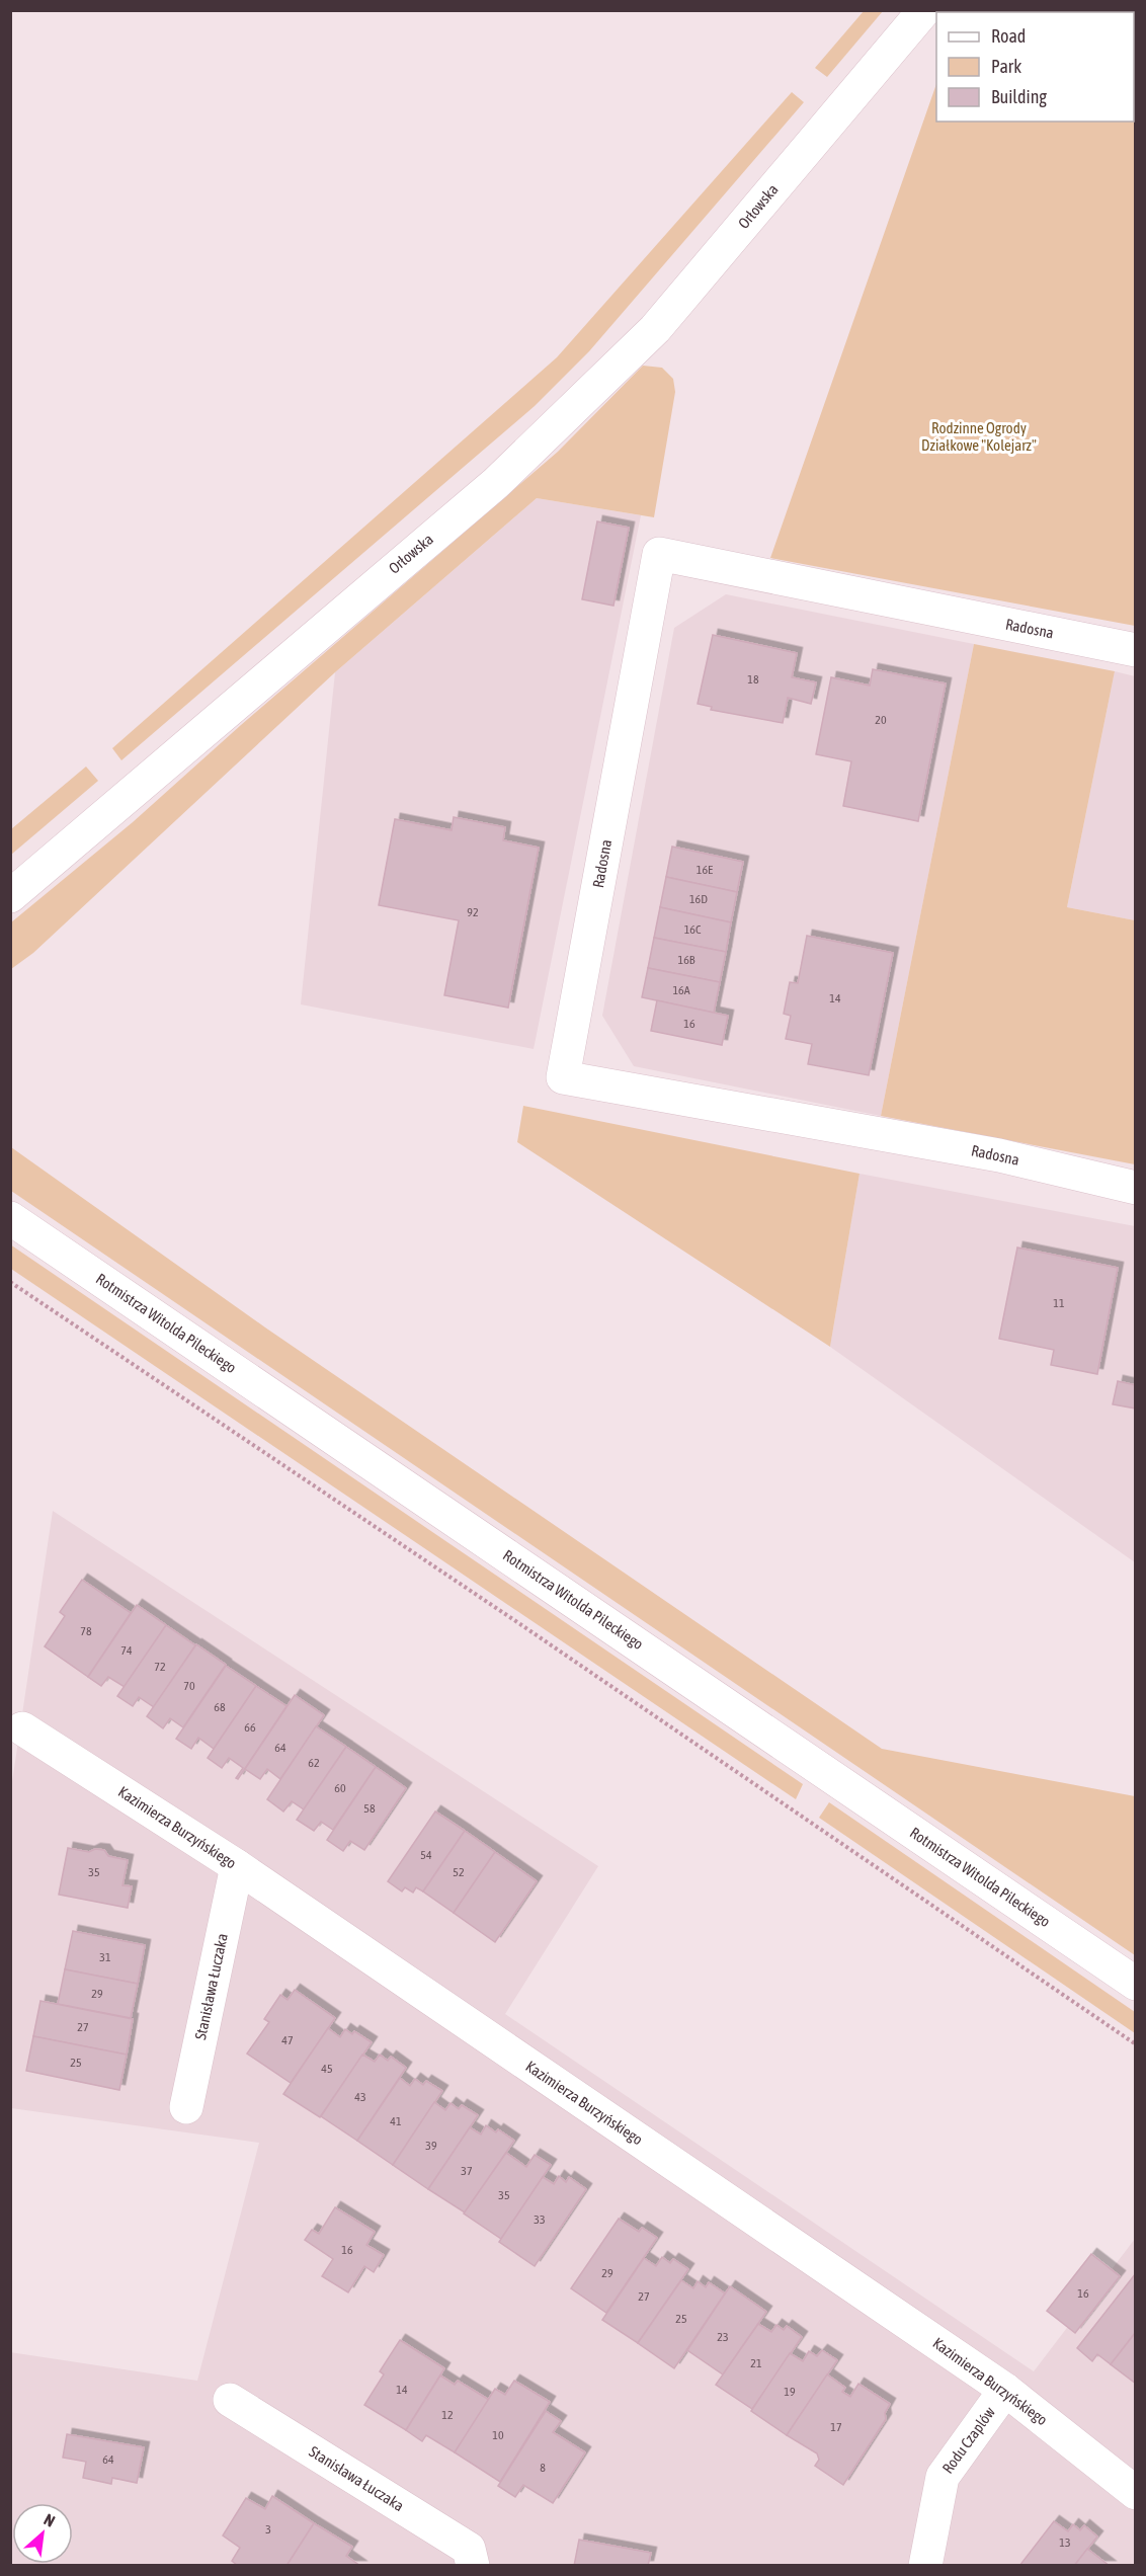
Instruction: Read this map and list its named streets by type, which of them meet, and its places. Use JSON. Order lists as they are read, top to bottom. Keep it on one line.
{"streets":{"street":["Orłowska","Radosna","Rotmistrza Witolda Pileckiego","Kazimierza Burzyńskiego","Stanisława Łuczaka","Rodu Czaplów"]},"crossings":[["Kazimierza Burzyńskiego","Stanisława Łuczaka"],["Kazimierza Burzyńskiego","Rodu Czaplów"]],"parks":["Rodzinne Ogrody Działkowe \"Kolejarz\""],"house_numbers":["18","20","16E","16D","92","16C","16B","16A","14","16","11","78","74","72","70","68","66","64","62","60","58","54","35","52","31","29","27","47","25","45","43","41","39","37","35","33","16","29","16","27","25","23","21","14","19","12","17","10","64","8","3","13"],"legend":["Road","Park","Building"],"north":"top right"}
